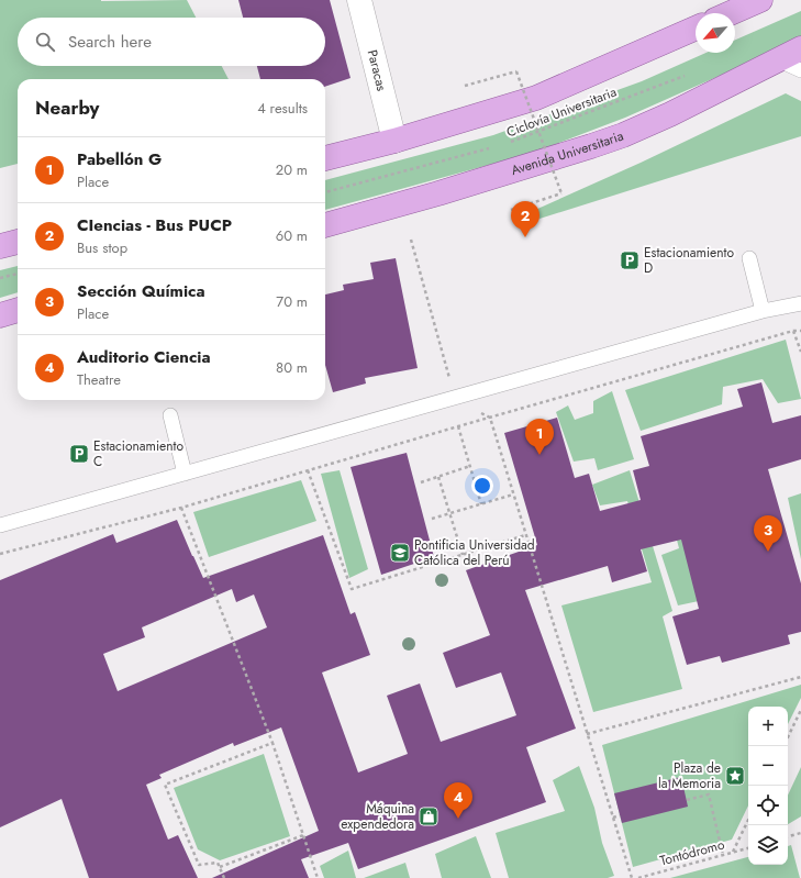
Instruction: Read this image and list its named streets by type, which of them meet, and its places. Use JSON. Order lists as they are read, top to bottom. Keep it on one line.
{"streets":{"main road":["Avenida Universitaria"],"street":["Paracas"],"path":["Ciclovía Universitaria","Tontódromo"]},"places":{"parking":["Estacionamiento D","Estacionamiento C"],"school or university":["Pontificia Universidad Católica del Perú"],"place":["Plaza de la Memoria"],"shop":["Máquina expendedora"]},"north":"bottom left","page":{"search":"Search here","heading":["Nearby","4 results"],"list":[{"mark":"1","name":"Pabellón G","note":"Place","value":"20 m"},{"mark":"2","name":"CIencias - Bus PUCP","note":"Bus stop","value":"60 m"},{"mark":"3","name":"Sección Química","note":"Place","value":"70 m"},{"mark":"4","name":"Auditorio Ciencia","note":"Theatre","value":"80 m"}],"pins":["2","1","3","4"],"map_buttons":["+","−"]}}
